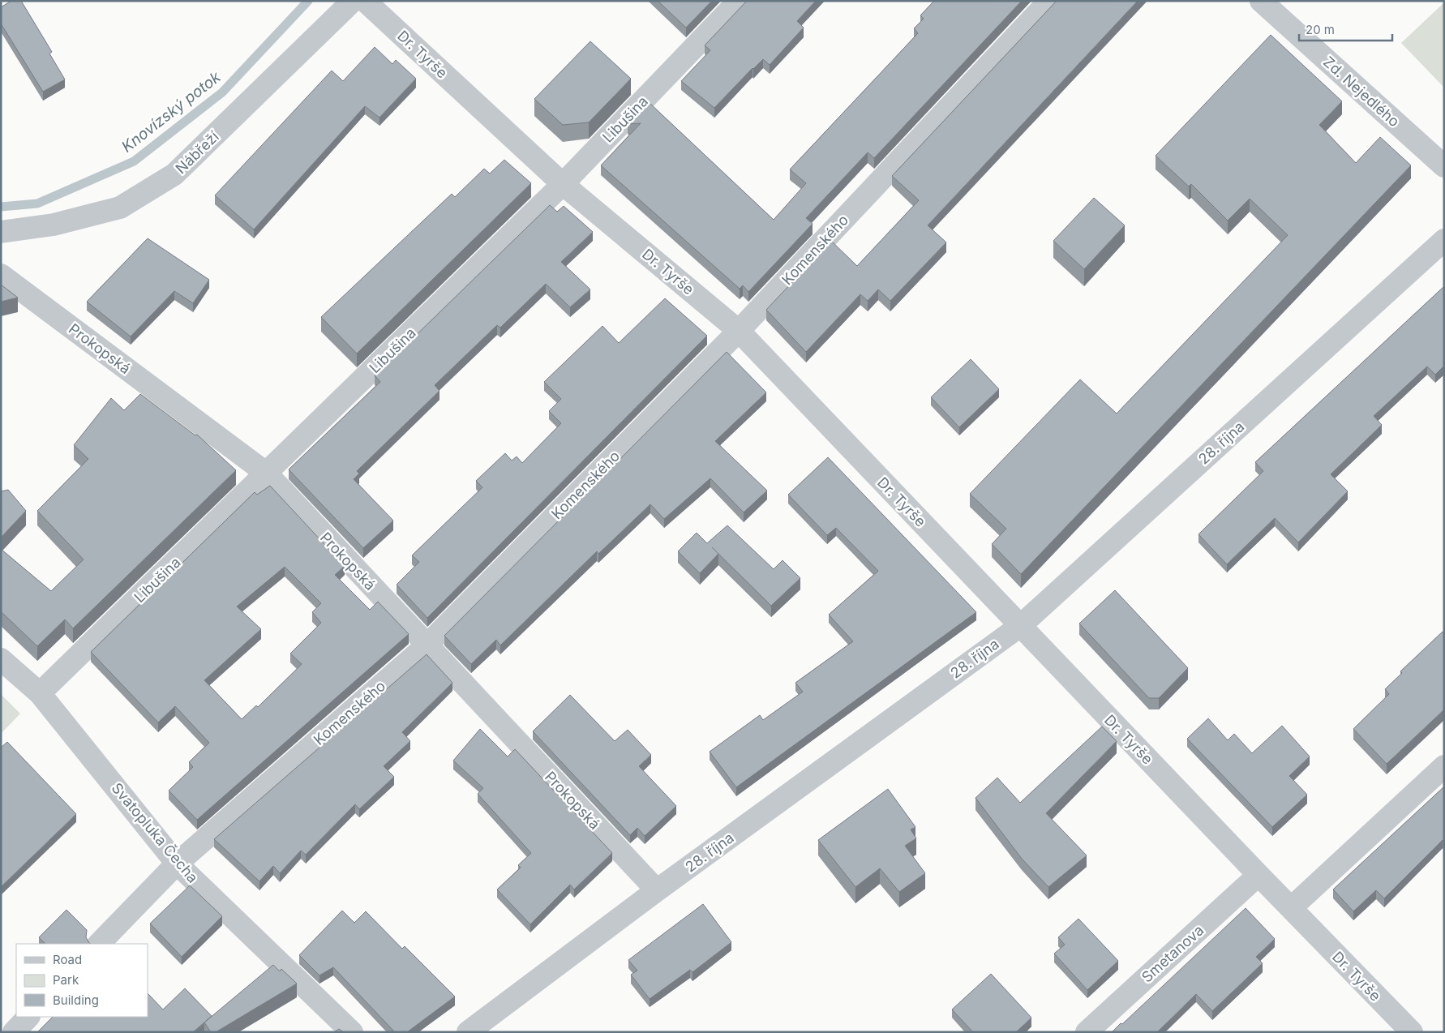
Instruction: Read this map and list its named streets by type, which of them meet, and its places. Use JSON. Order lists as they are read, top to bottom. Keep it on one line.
{"streets":{"street":["Dr. Tyrše","Zd. Nejedlého","Libušina","Nábřeží","Komenského","Prokopská","28. října","Svatopluka Čecha","Smetanova"]},"crossings":[["Dr. Tyrše","Libušina"],["Dr. Tyrše","Komenského"],["Dr. Tyrše","28. října"],["Dr. Tyrše","Smetanova"],["Libušina","Prokopská"],["Libušina","Svatopluka Čecha"],["Komenského","Prokopská"],["Komenského","Svatopluka Čecha"],["Prokopská","28. října"]],"water":["Knovízský potok"],"legend":["Road","Park","Building"],"scale_bar":"20 m"}
